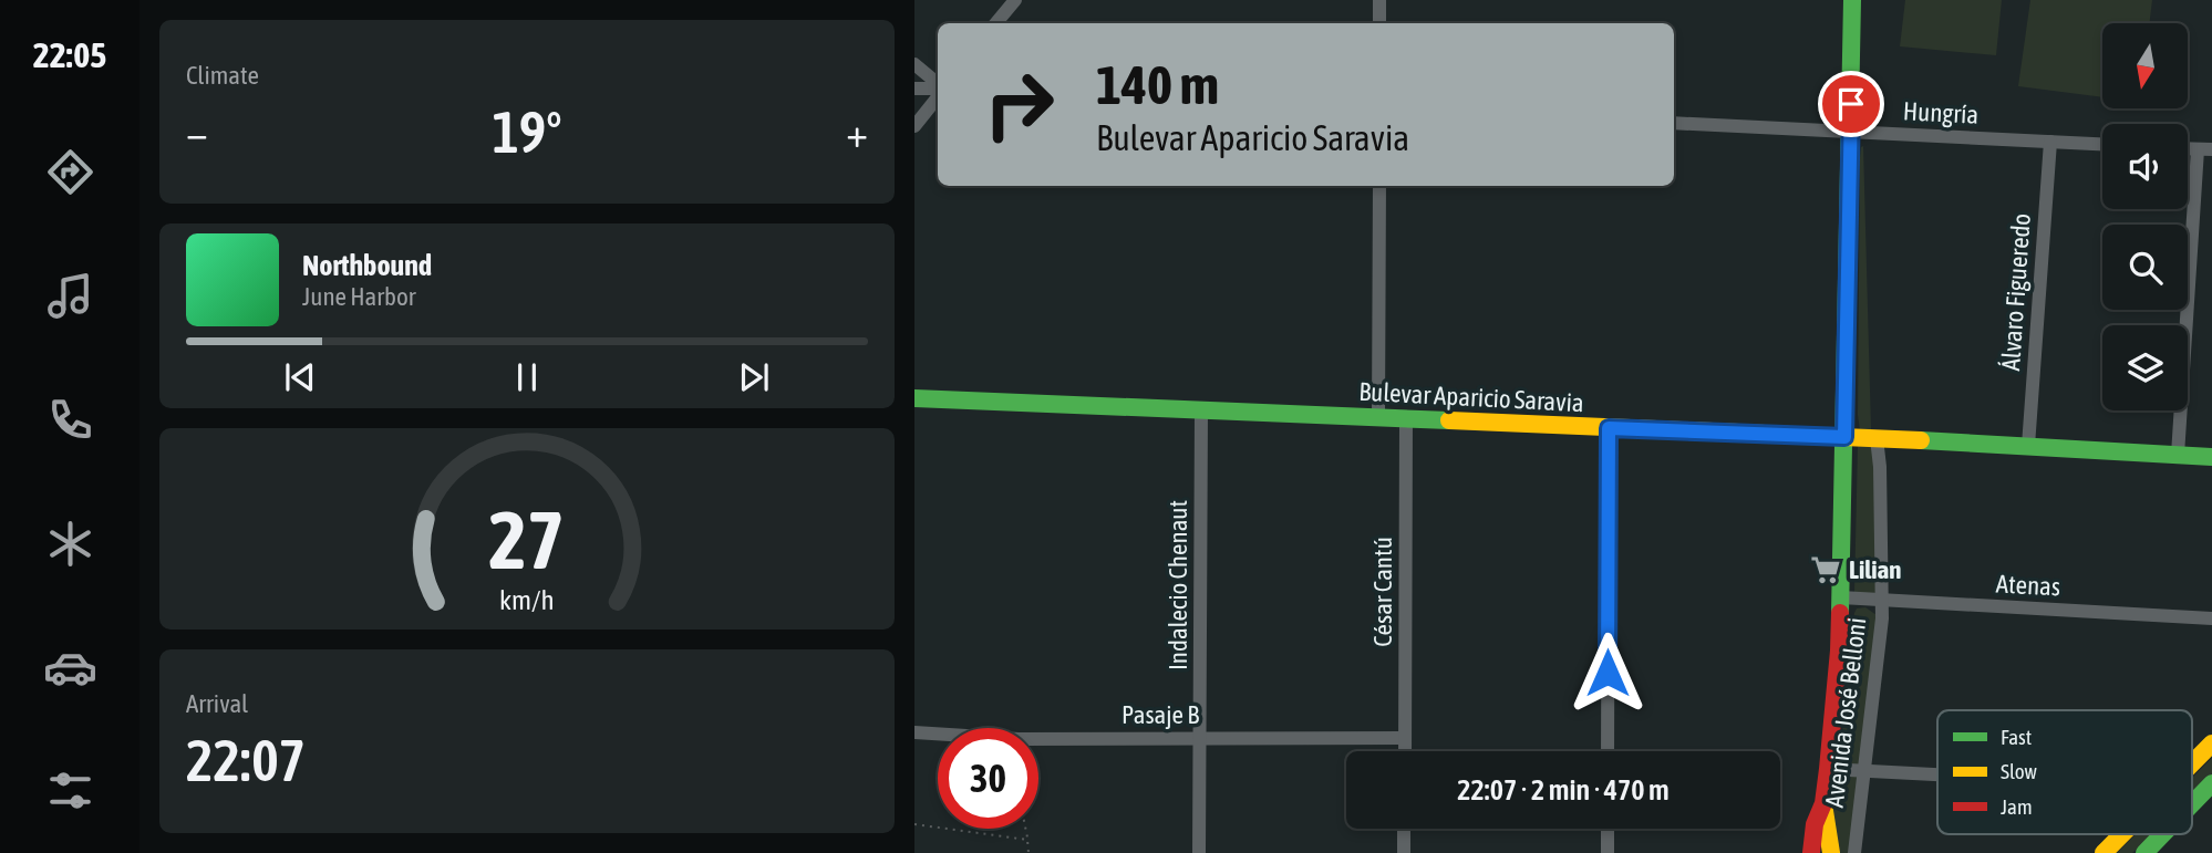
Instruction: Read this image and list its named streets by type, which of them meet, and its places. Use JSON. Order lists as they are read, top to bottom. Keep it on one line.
{"streets":{"street":["Hungría","Álvaro Figueredo","Bulevar Aparicio Saravia","Indalecio Chenaut","Atenas","César Cantú","Avenida José Belloni","Pasaje B"]},"crossings":[["Hungría","Álvaro Figueredo"],["Hungría","Avenida José Belloni"],["Álvaro Figueredo","Bulevar Aparicio Saravia"],["Bulevar Aparicio Saravia","Indalecio Chenaut"],["Bulevar Aparicio Saravia","César Cantú"],["Bulevar Aparicio Saravia","Avenida José Belloni"],["Indalecio Chenaut","Pasaje B"],["Atenas","Avenida José Belloni"],["César Cantú","Pasaje B"]],"places":{"supermarket":["Lilian"]},"legend":["Fast","Slow","Jam"],"north":"bottom","page":{"tabs":"22:05","tile":["Climate",["Arrival","22:07"]],"turn":["140 m","Bulevar Aparicio Saravia"],"heat":["−","19°","+"],"song":["Northbound","June Harbor"],"limit":"30","trip":"22:07 · 2 min · 470 m","gauge":["27","km/h"]}}
